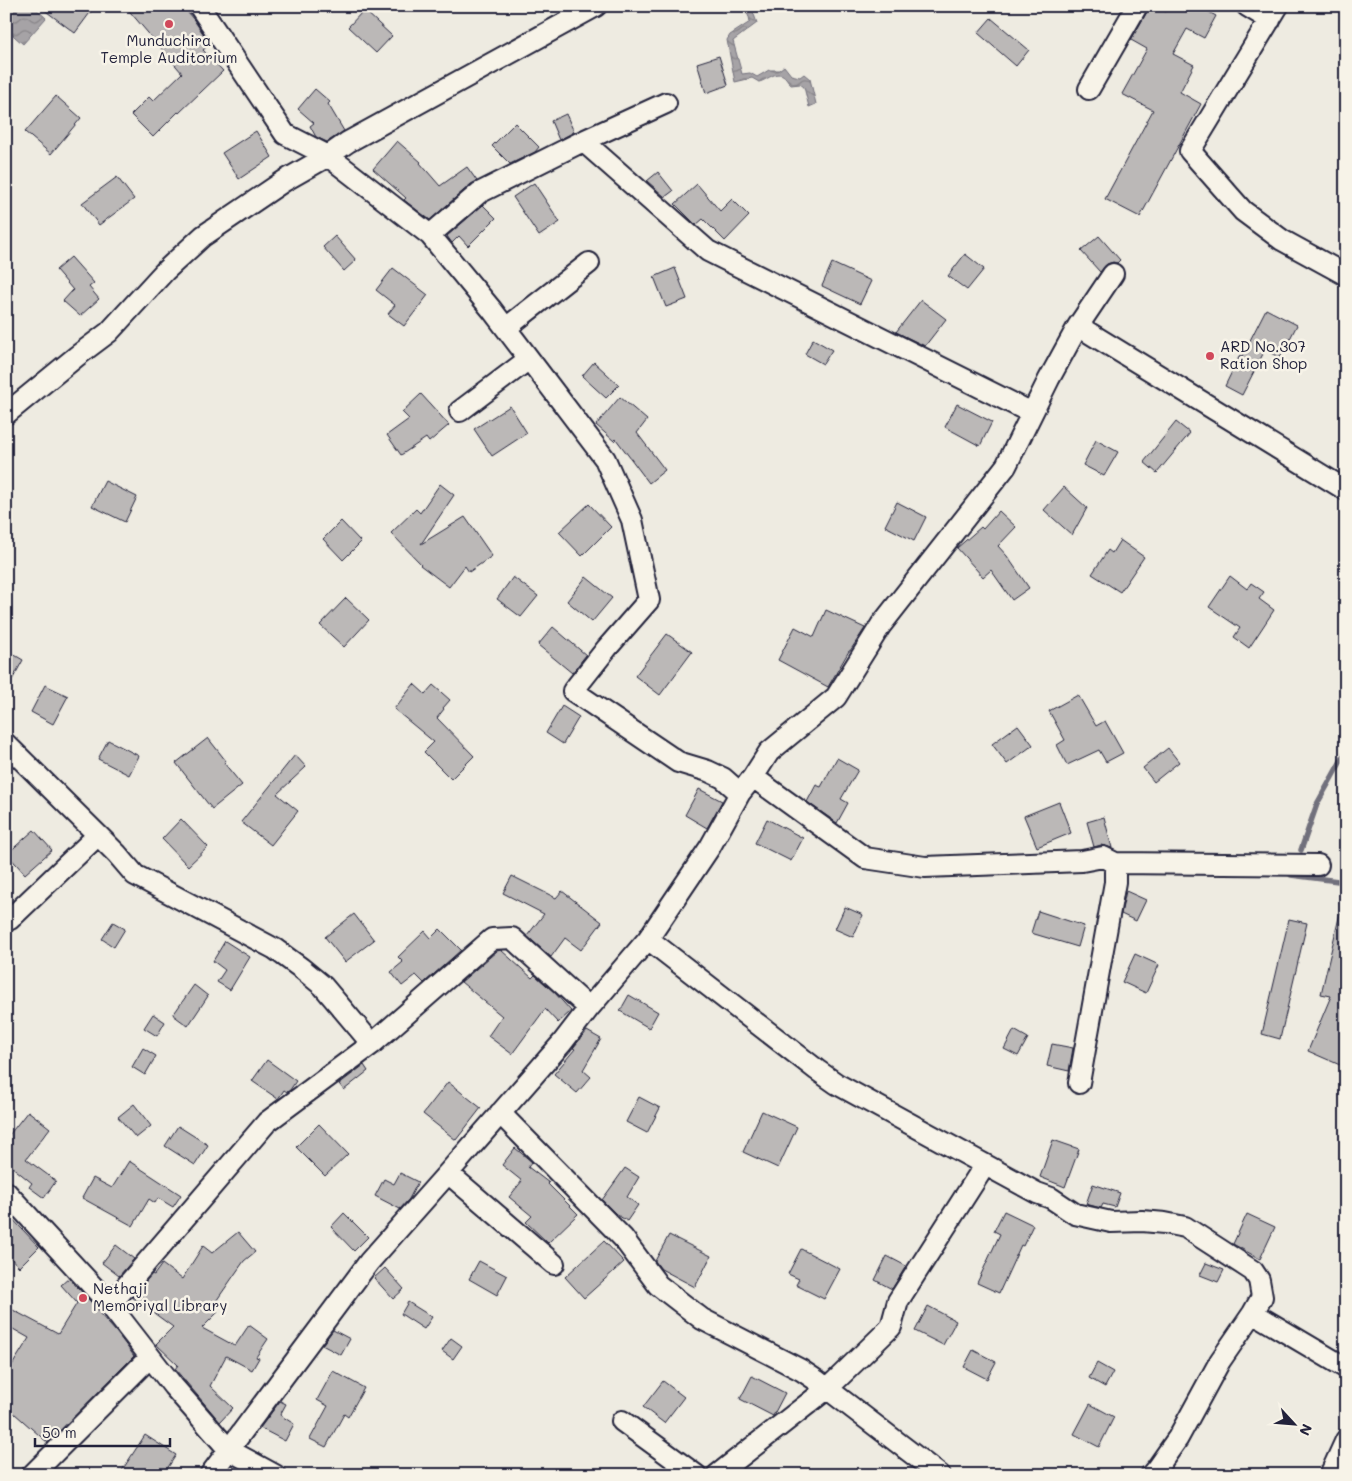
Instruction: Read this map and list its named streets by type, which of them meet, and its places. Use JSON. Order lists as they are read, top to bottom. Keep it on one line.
{"places":["Munduchira Temple Auditorium","ARD No.307 Ration Shop","Nethaji Memoriyal Library"],"scale_bar":"50 m","north":"bottom right"}
